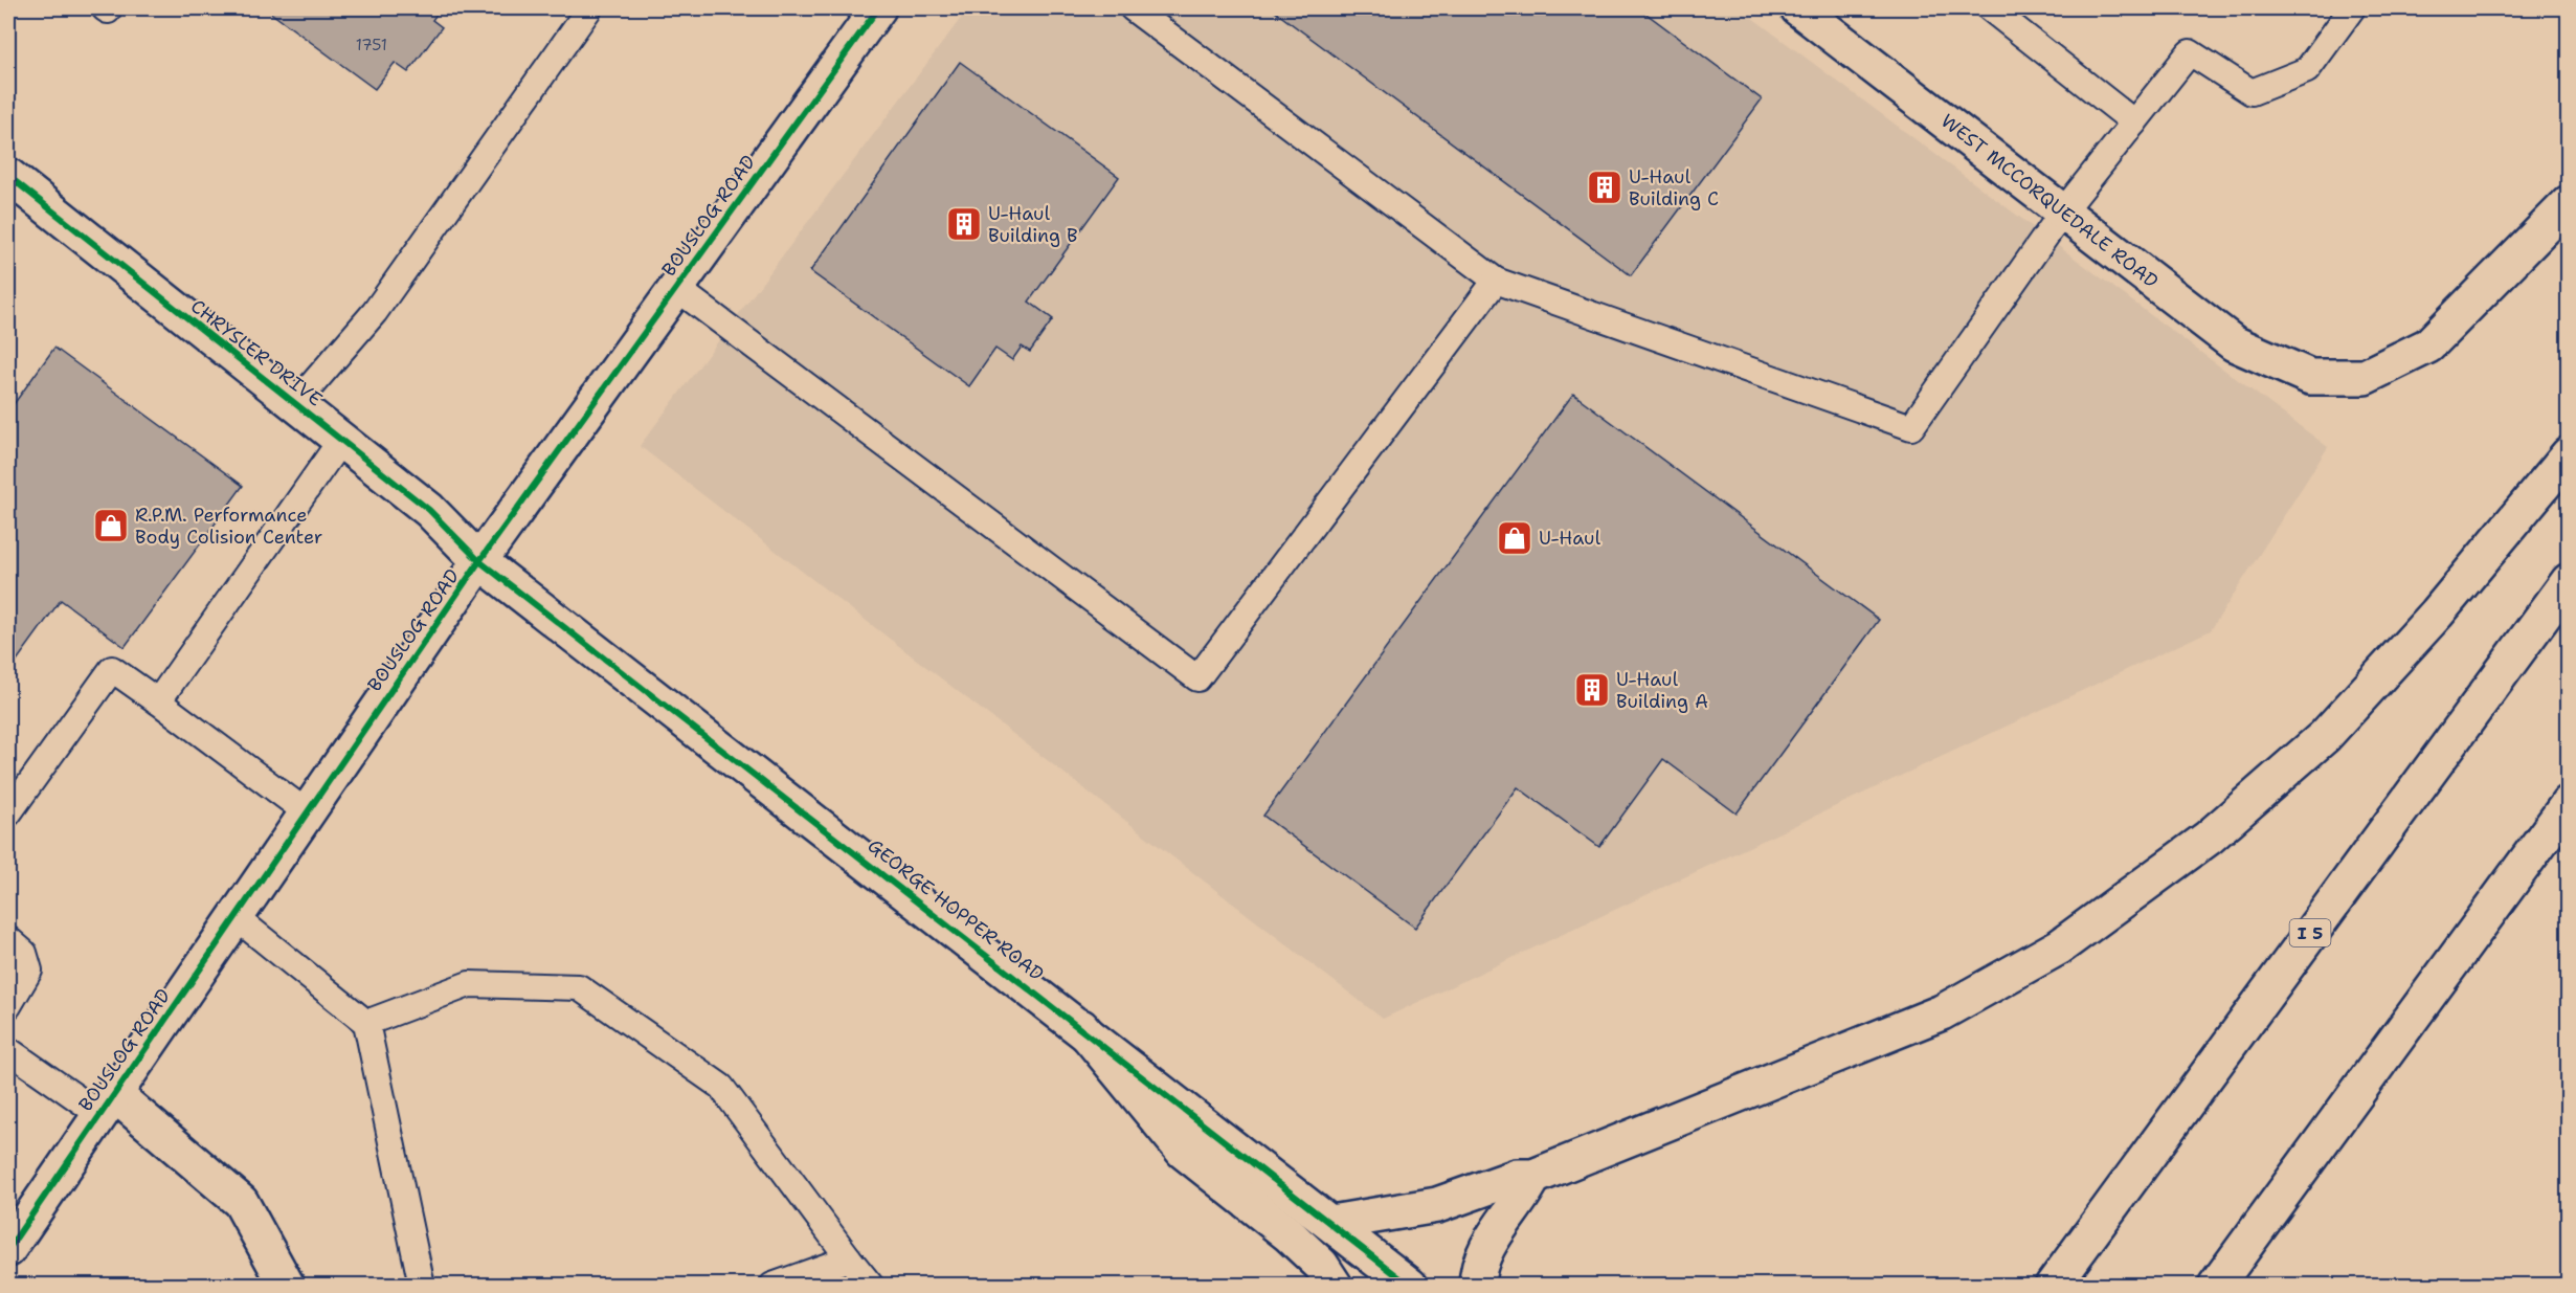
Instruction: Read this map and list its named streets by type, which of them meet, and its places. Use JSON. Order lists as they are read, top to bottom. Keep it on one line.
{"streets":{"main road":["WEST MCCORQUEDALE ROAD","BOUSLOG ROAD","CHRYSLER DRIVE","GEORGE HOPPER ROAD","I 5"]},"crossings":[["BOUSLOG ROAD","CHRYSLER DRIVE"],["BOUSLOG ROAD","GEORGE HOPPER ROAD"],["CHRYSLER DRIVE","GEORGE HOPPER ROAD"]],"places":{"building":["U-Haul Building C","U-Haul Building B","U-Haul Building A"],"shop":["R.P.M. Performance Body Colision Center","U-Haul"]},"house_numbers":["1751"]}
